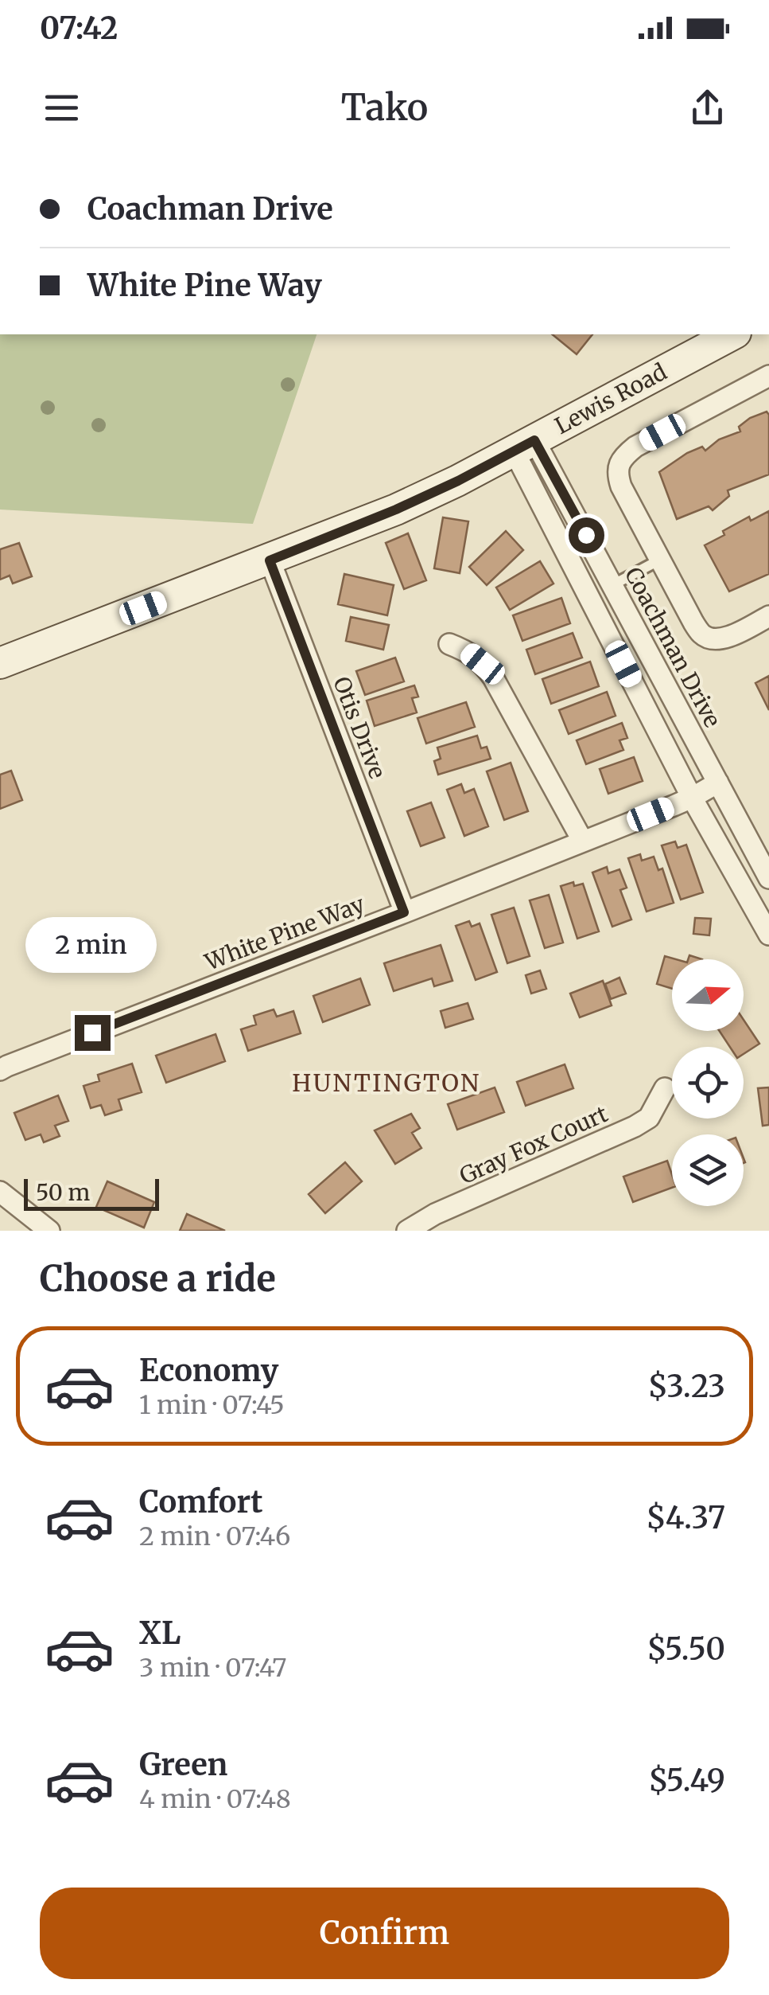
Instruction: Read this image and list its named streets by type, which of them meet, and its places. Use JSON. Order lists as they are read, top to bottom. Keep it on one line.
{"streets":{"street":["Lewis Road","Coachman Drive","Otis Drive","White Pine Way","Gray Fox Court"]},"crossings":[["Lewis Road","Coachman Drive"],["Lewis Road","Otis Drive"],["Coachman Drive","White Pine Way"],["Otis Drive","White Pine Way"]],"districts":["HUNTINGTON"],"scale_bar":"50 m","north":"right","page":{"status":"07:42","header":"Tako","banner":["Coachman Drive","White Pine Way"],"bubble":"2 min","scale":"50 m","heading":"Choose a ride","list":[{"name":"Economy","note":"1 min · 07:45","value":"$3.23"},{"name":"Comfort","note":"2 min · 07:46","value":"$4.37"},{"name":"XL","note":"3 min · 07:47","value":"$5.50"},{"name":"Green","note":"4 min · 07:48","value":"$5.49"}],"buttons":"Confirm"}}
